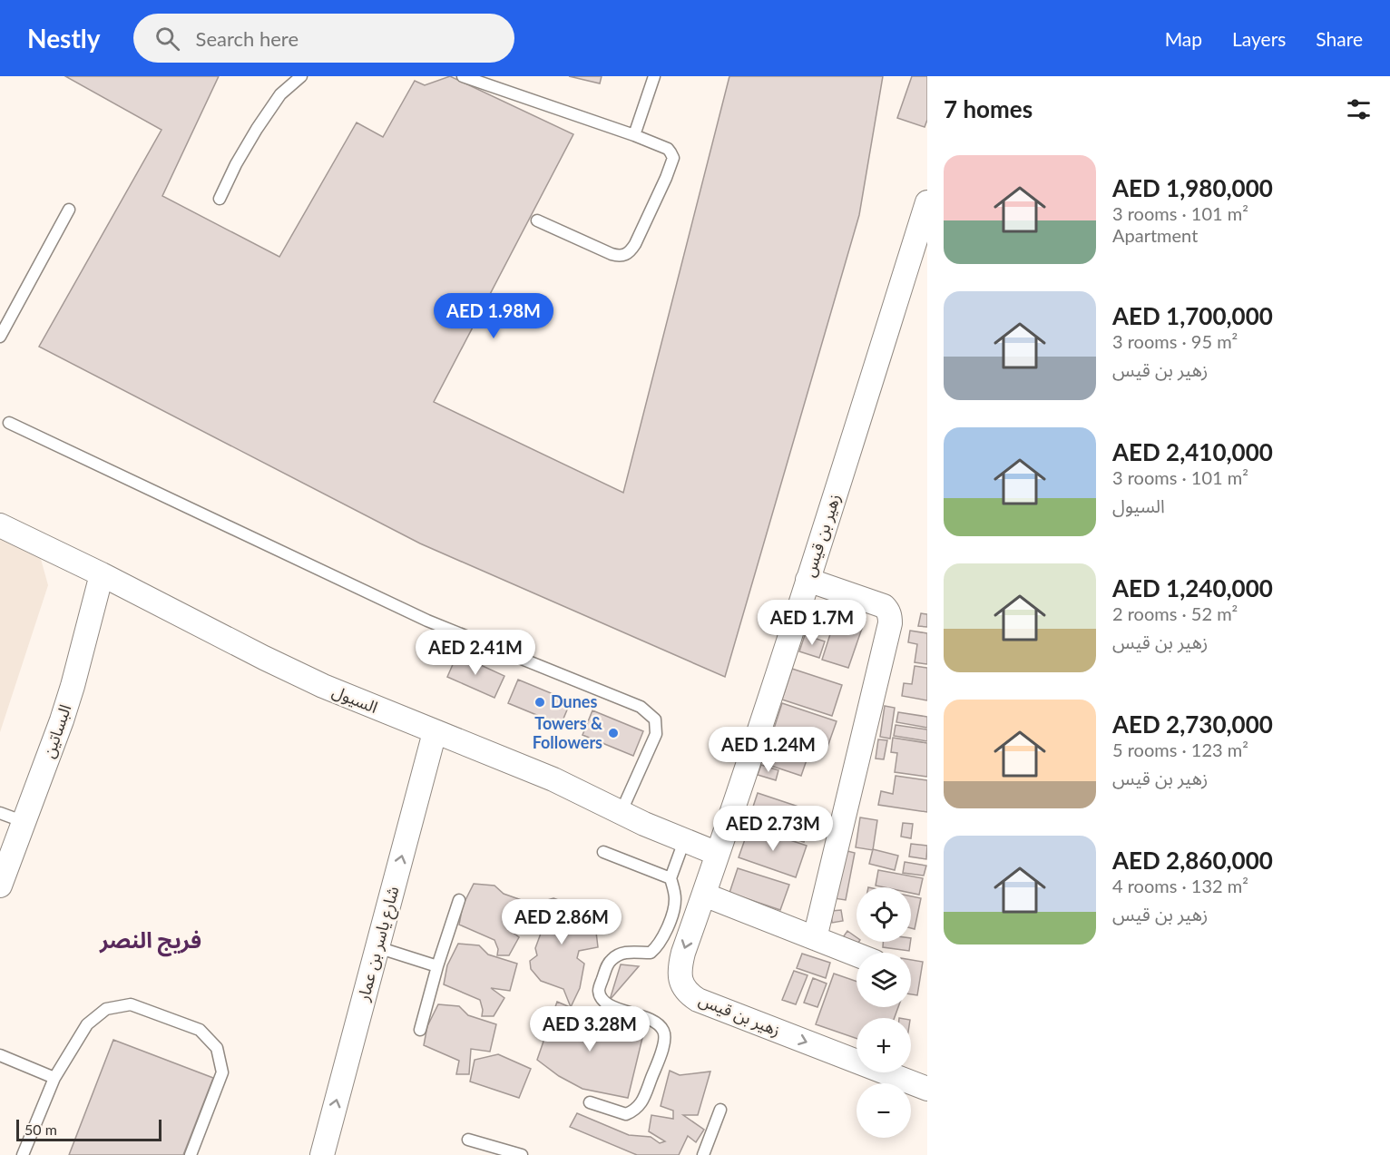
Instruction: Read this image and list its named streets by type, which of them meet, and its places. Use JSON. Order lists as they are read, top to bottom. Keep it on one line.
{"streets":{"street":["زهير بن قيس","السيول","البساتين","شارع ياسر بن عمار"]},"crossings":[["زهير بن قيس","السيول"],["السيول","البساتين"],["السيول","شارع ياسر بن عمار"]],"one_way":["شارع ياسر بن عمار"],"districts":["فريج النصر"],"places":["Dunes","Towers & Followers"],"scale_bar":"50 m","page":{"header":"Nestly","search":"Search here","nav":["Map","Layers","Share"],"heading":"7 homes","list":[{"name":"AED 1,980,000","note":"3 rooms · 101 m² · Apartment"},{"name":"AED 1,700,000","note":"3 rooms · 95 m² · زهير بن قيس"},{"name":"AED 2,410,000","note":"3 rooms · 101 m² · السيول"},{"name":"AED 1,240,000","note":"2 rooms · 52 m² · زهير بن قيس"},{"name":"AED 2,730,000","note":"5 rooms · 123 m² · زهير بن قيس"},{"name":"AED 2,860,000","note":"4 rooms · 132 m² · زهير بن قيس"}],"price":["AED 1.98M","AED 1.7M","AED 2.41M","AED 1.24M","AED 2.73M","AED 2.86M","AED 3.28M"],"map_buttons":["+","−"],"scale":"50 m"}}
